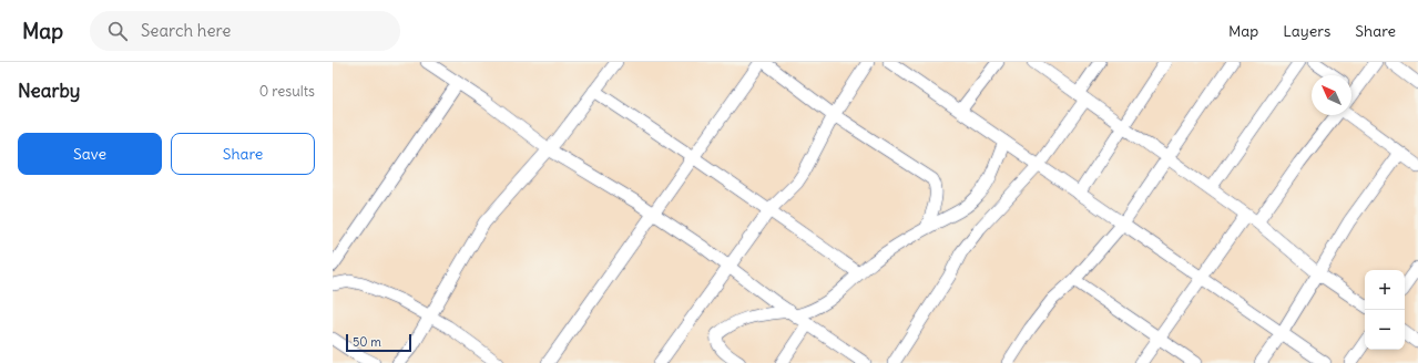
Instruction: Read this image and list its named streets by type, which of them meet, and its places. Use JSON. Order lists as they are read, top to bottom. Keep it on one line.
{"scale_bar":"50 m","north":"top left","page":{"header":"Map","search":"Search here","nav":["Map","Layers","Share"],"heading":["Nearby","0 results"],"buttons":["Save","Share"],"map_buttons":["+","−"],"scale":"50 m"}}
